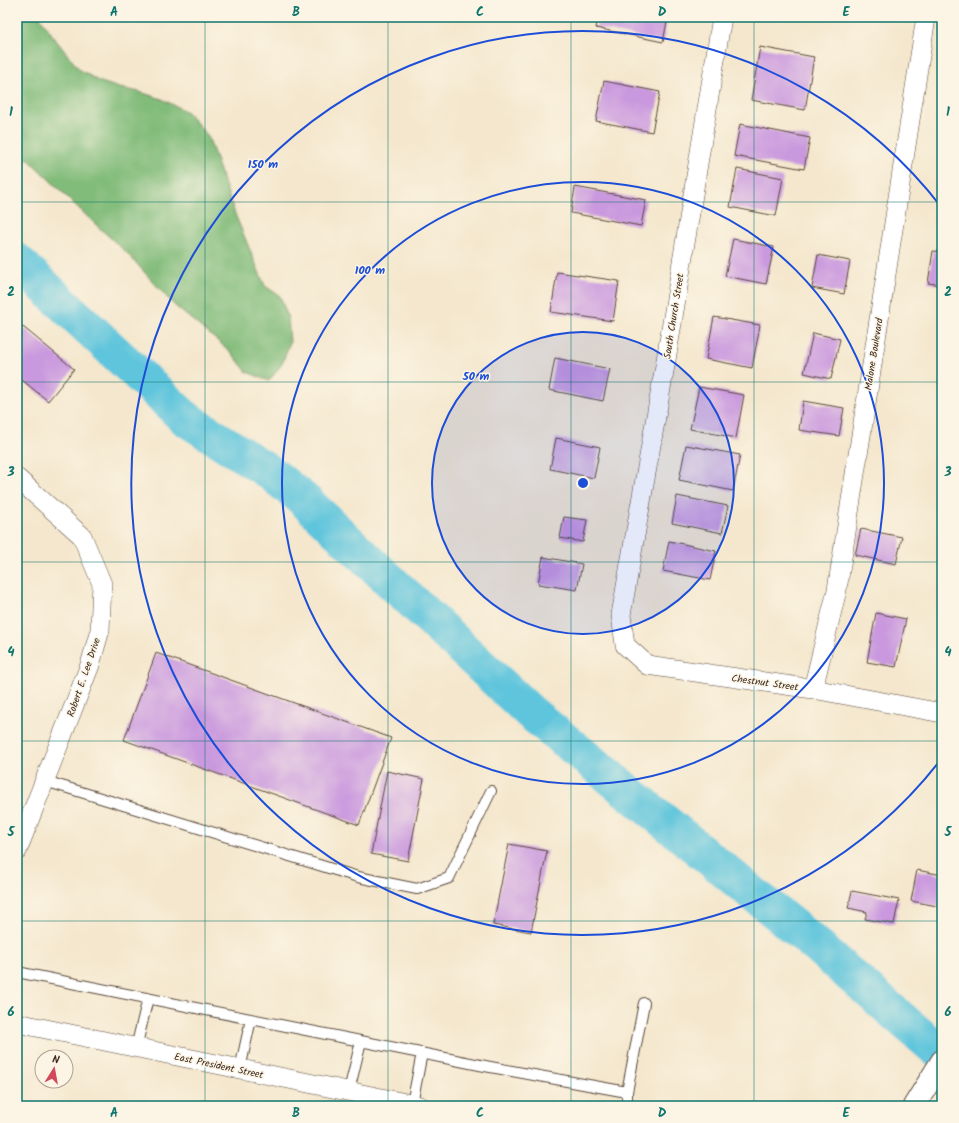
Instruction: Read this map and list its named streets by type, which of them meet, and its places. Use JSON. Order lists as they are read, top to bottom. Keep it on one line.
{"streets":{"street":["South Church Street","Malone Boulevard","Robert E. Lee Drive","Chestnut Street","East President Street"]},"crossings":[["South Church Street","Chestnut Street"],["Malone Boulevard","Chestnut Street"]],"north":"top","grid":{"columns":["A","B","C","D","E"],"rows":["1","2","3","4","5","6"]},"rings":["150 m","100 m","50 m"]}
